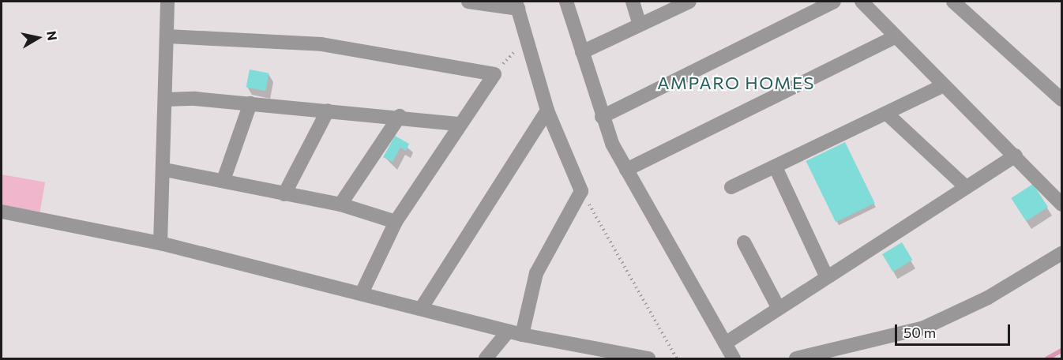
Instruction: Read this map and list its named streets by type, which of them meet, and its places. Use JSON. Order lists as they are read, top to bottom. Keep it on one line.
{"districts":["AMPARO HOMES"],"scale_bar":"50 m","north":"right"}
